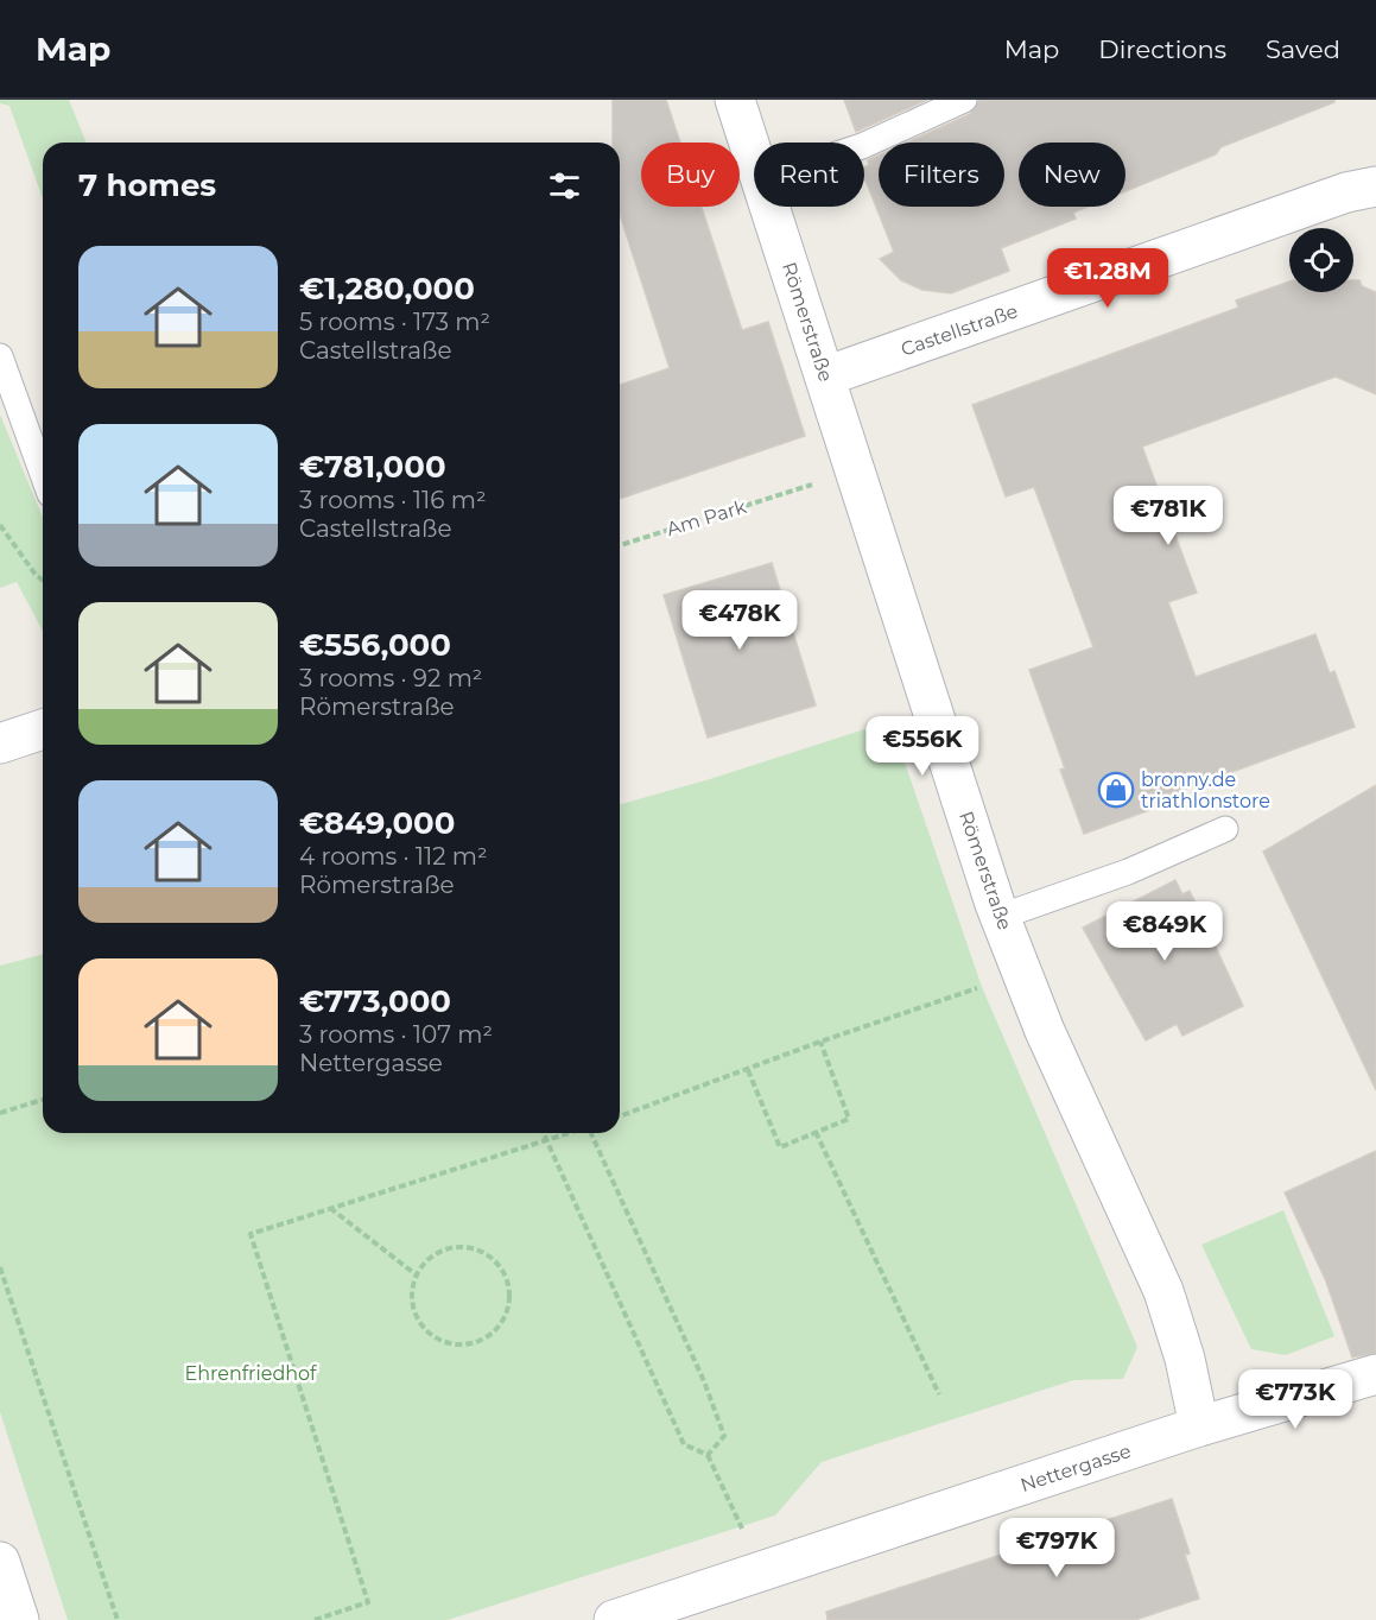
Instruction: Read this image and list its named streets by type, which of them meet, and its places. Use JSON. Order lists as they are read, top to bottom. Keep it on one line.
{"streets":{"street":["Römerstraße","Castellstraße","Nettergasse"],"path":["Am Park"]},"crossings":[["Römerstraße","Castellstraße"],["Römerstraße","Nettergasse"]],"parks":["Ehrenfriedhof"],"places":{"shop":["bronny.de triathlonstore"]},"page":{"header":"Map","nav":["Map","Directions","Saved"],"chip":["Buy","Rent","Filters","New"],"heading":"7 homes","list":[{"name":"€1,280,000","note":"5 rooms · 173 m² · Castellstraße"},{"name":"€781,000","note":"3 rooms · 116 m² · Castellstraße"},{"name":"€556,000","note":"3 rooms · 92 m² · Römerstraße"},{"name":"€849,000","note":"4 rooms · 112 m² · Römerstraße"},{"name":"€773,000","note":"3 rooms · 107 m² · Nettergasse"}],"price":["€1.28M","€781K","€478K","€556K","€849K","€773K","€797K"]}}
